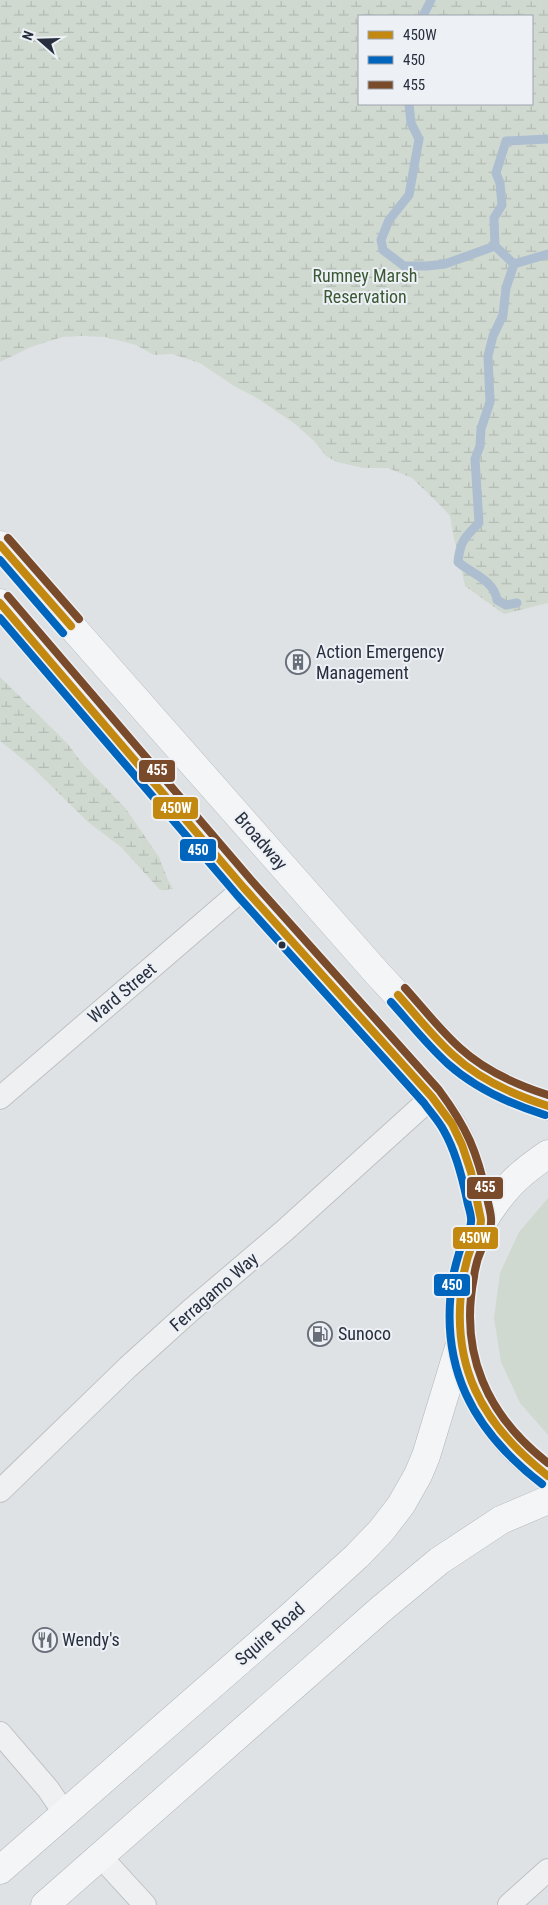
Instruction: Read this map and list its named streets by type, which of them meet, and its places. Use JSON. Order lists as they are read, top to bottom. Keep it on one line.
{"streets":{"main road":["Broadway","Squire Road"],"street":["Ward Street","Ferragamo Way"]},"parks":["Rumney Marsh Reservation"],"places":{"building":["Action Emergency Management"],"fuel station":["Sunoco"],"restaurant":["Wendy's"]},"lines":["transit line 455","transit line 450W","transit line 450"],"legend":["450W","450","455"],"north":"left"}
